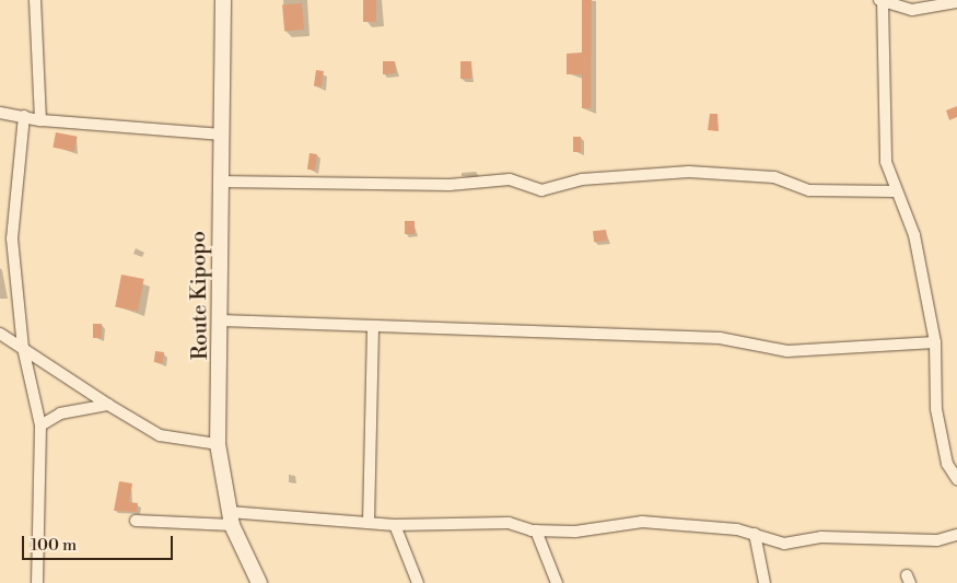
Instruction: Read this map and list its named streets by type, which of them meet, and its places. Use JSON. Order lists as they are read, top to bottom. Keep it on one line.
{"streets":{"main road":["Route Kipopo"]},"scale_bar":"100 m"}
